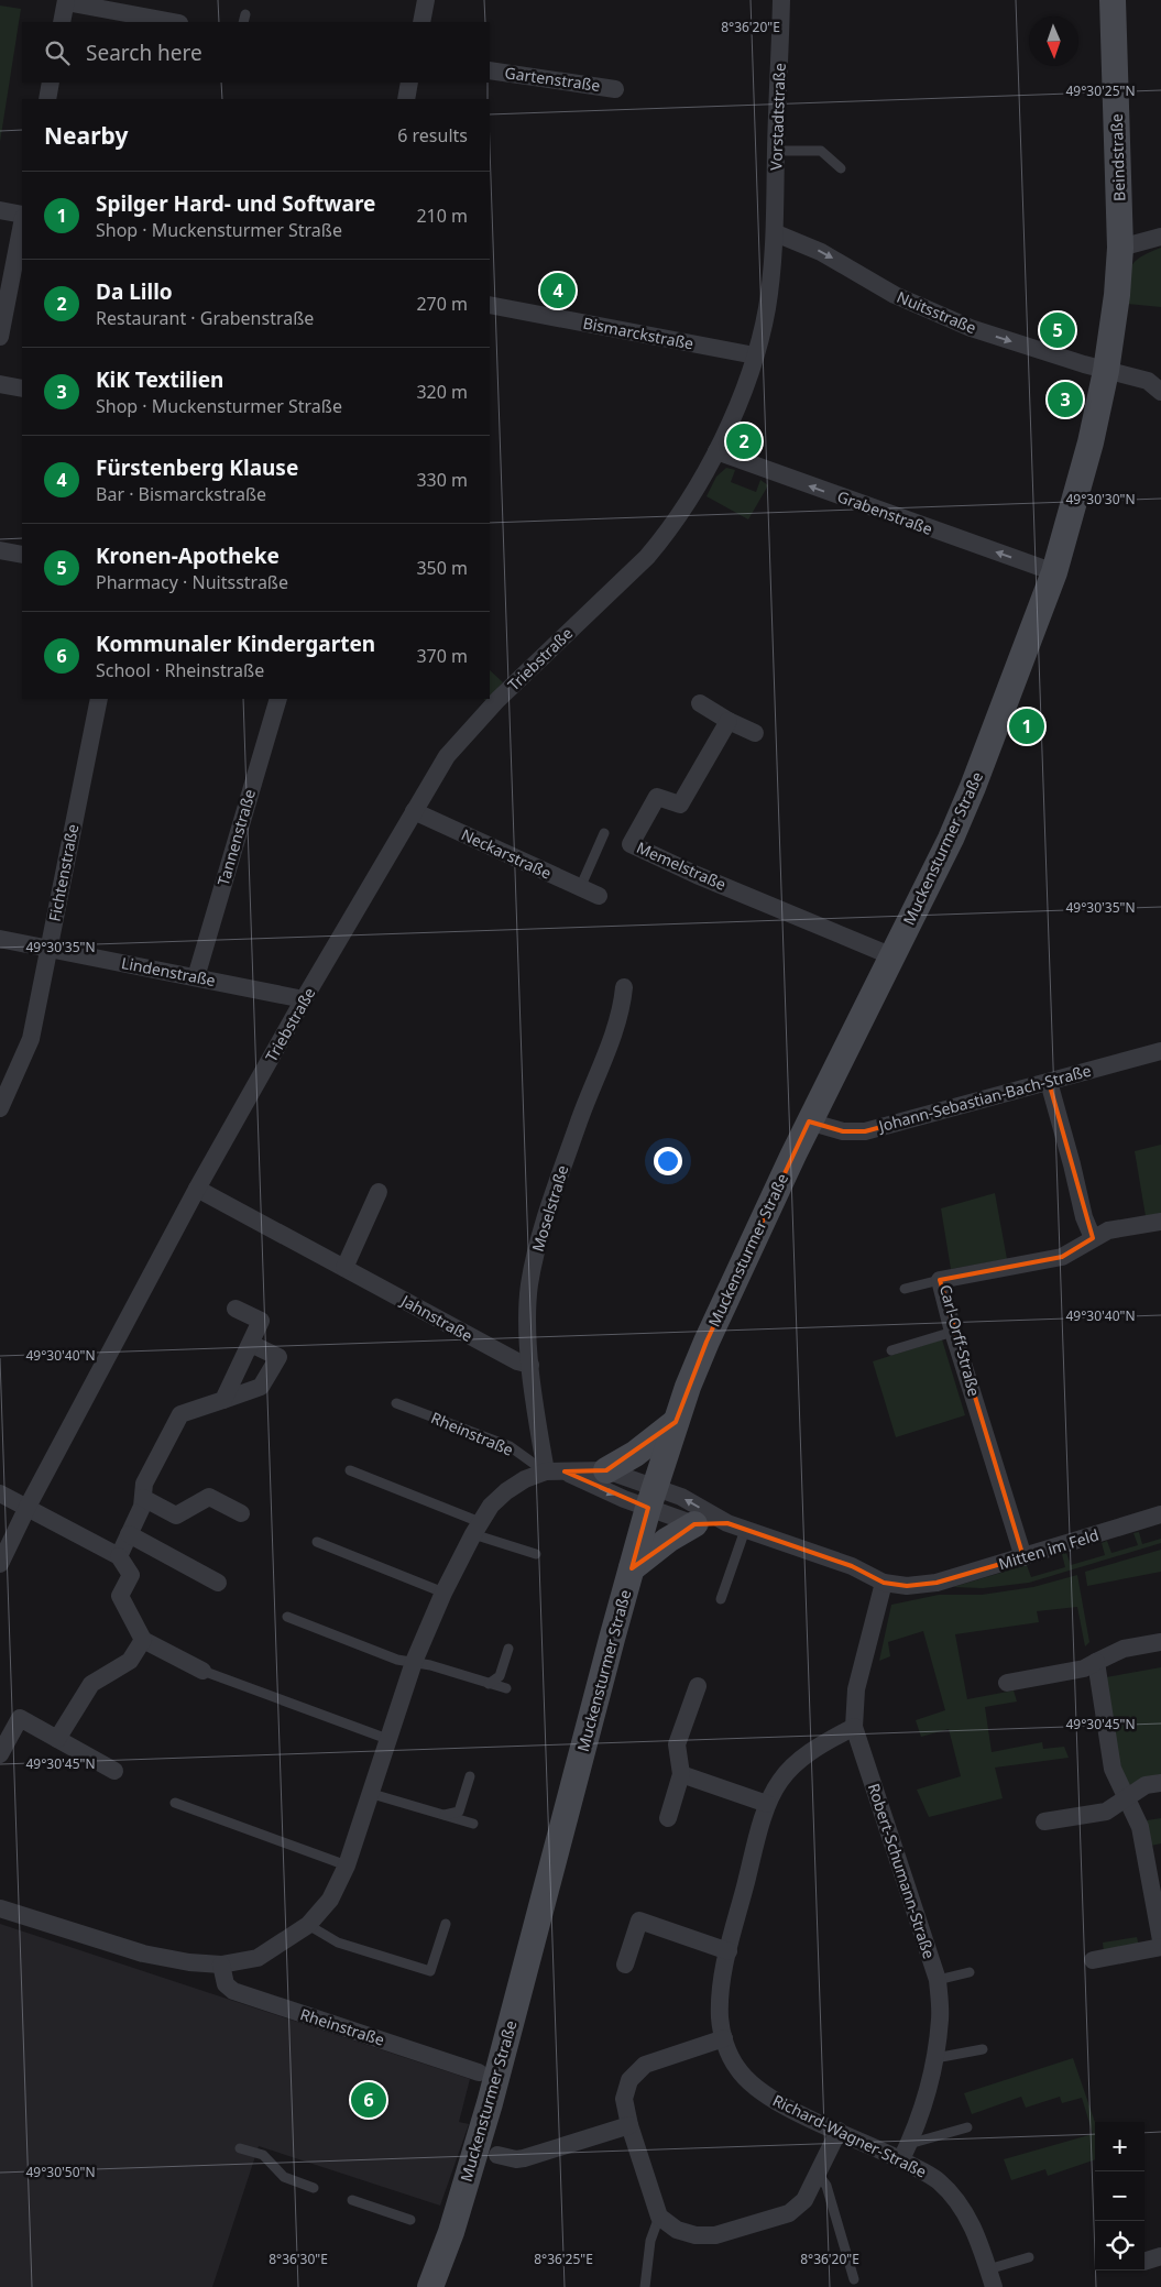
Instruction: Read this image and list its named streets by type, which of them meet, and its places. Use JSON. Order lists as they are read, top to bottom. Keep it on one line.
{"streets":{"main road":["Beindstraße","Muckensturmer Straße"],"street":["Gartenstraße","Vorstadtstraße","Nuitsstraße","Bismarckstraße","Grabenstraße","Triebstraße","Tannenstraße","Neckarstraße","Memelstraße","Fichtenstraße","Lindenstraße","Johann-Sebastian-Bach-Straße","Moselstraße","Jahnstraße","Carl-Orff-Straße","Rheinstraße","Mitten im Feld","Robert-Schumann-Straße","Richard-Wagner-Straße"]},"crossings":[["Vorstadtstraße","Nuitsstraße"],["Vorstadtstraße","Triebstraße"],["Beindstraße","Muckensturmer Straße"],["Nuitsstraße","Triebstraße"],["Nuitsstraße","Muckensturmer Straße"],["Bismarckstraße","Triebstraße"],["Grabenstraße","Triebstraße"],["Grabenstraße","Muckensturmer Straße"],["Triebstraße","Neckarstraße"],["Triebstraße","Lindenstraße"],["Triebstraße","Jahnstraße"],["Tannenstraße","Lindenstraße"],["Muckensturmer Straße","Memelstraße"],["Muckensturmer Straße","Johann-Sebastian-Bach-Straße"],["Fichtenstraße","Lindenstraße"],["Moselstraße","Jahnstraße"],["Moselstraße","Rheinstraße"],["Carl-Orff-Straße","Mitten im Feld"],["Mitten im Feld","Robert-Schumann-Straße"],["Robert-Schumann-Straße","Richard-Wagner-Straße"]],"one_way":["Nuitsstraße","Grabenstraße"],"north":"bottom","page":{"search":"Search here","heading":["Nearby","6 results"],"list":[{"mark":"1","name":"Spilger Hard- und Software","note":"Shop · Muckensturmer Straße","value":"210 m"},{"mark":"2","name":"Da Lillo","note":"Restaurant · Grabenstraße","value":"270 m"},{"mark":"3","name":"KiK Textilien","note":"Shop · Muckensturmer Straße","value":"320 m"},{"mark":"4","name":"Fürstenberg Klause","note":"Bar · Bismarckstraße","value":"330 m"},{"mark":"5","name":"Kronen-Apotheke","note":"Pharmacy · Nuitsstraße","value":"350 m"},{"mark":"6","name":"Kommunaler Kindergarten","note":"School · Rheinstraße","value":"370 m"}],"pins":["4","5","3","2","1","6"],"map_buttons":["+","−"]},"coordinates":["8°36'20\"E","49°30'25\"N","49°30'30\"N","49°30'35\"N","49°30'40\"N","49°30'45\"N","49°30'50\"N","8°36'30\"E","8°36'25\"E"]}
